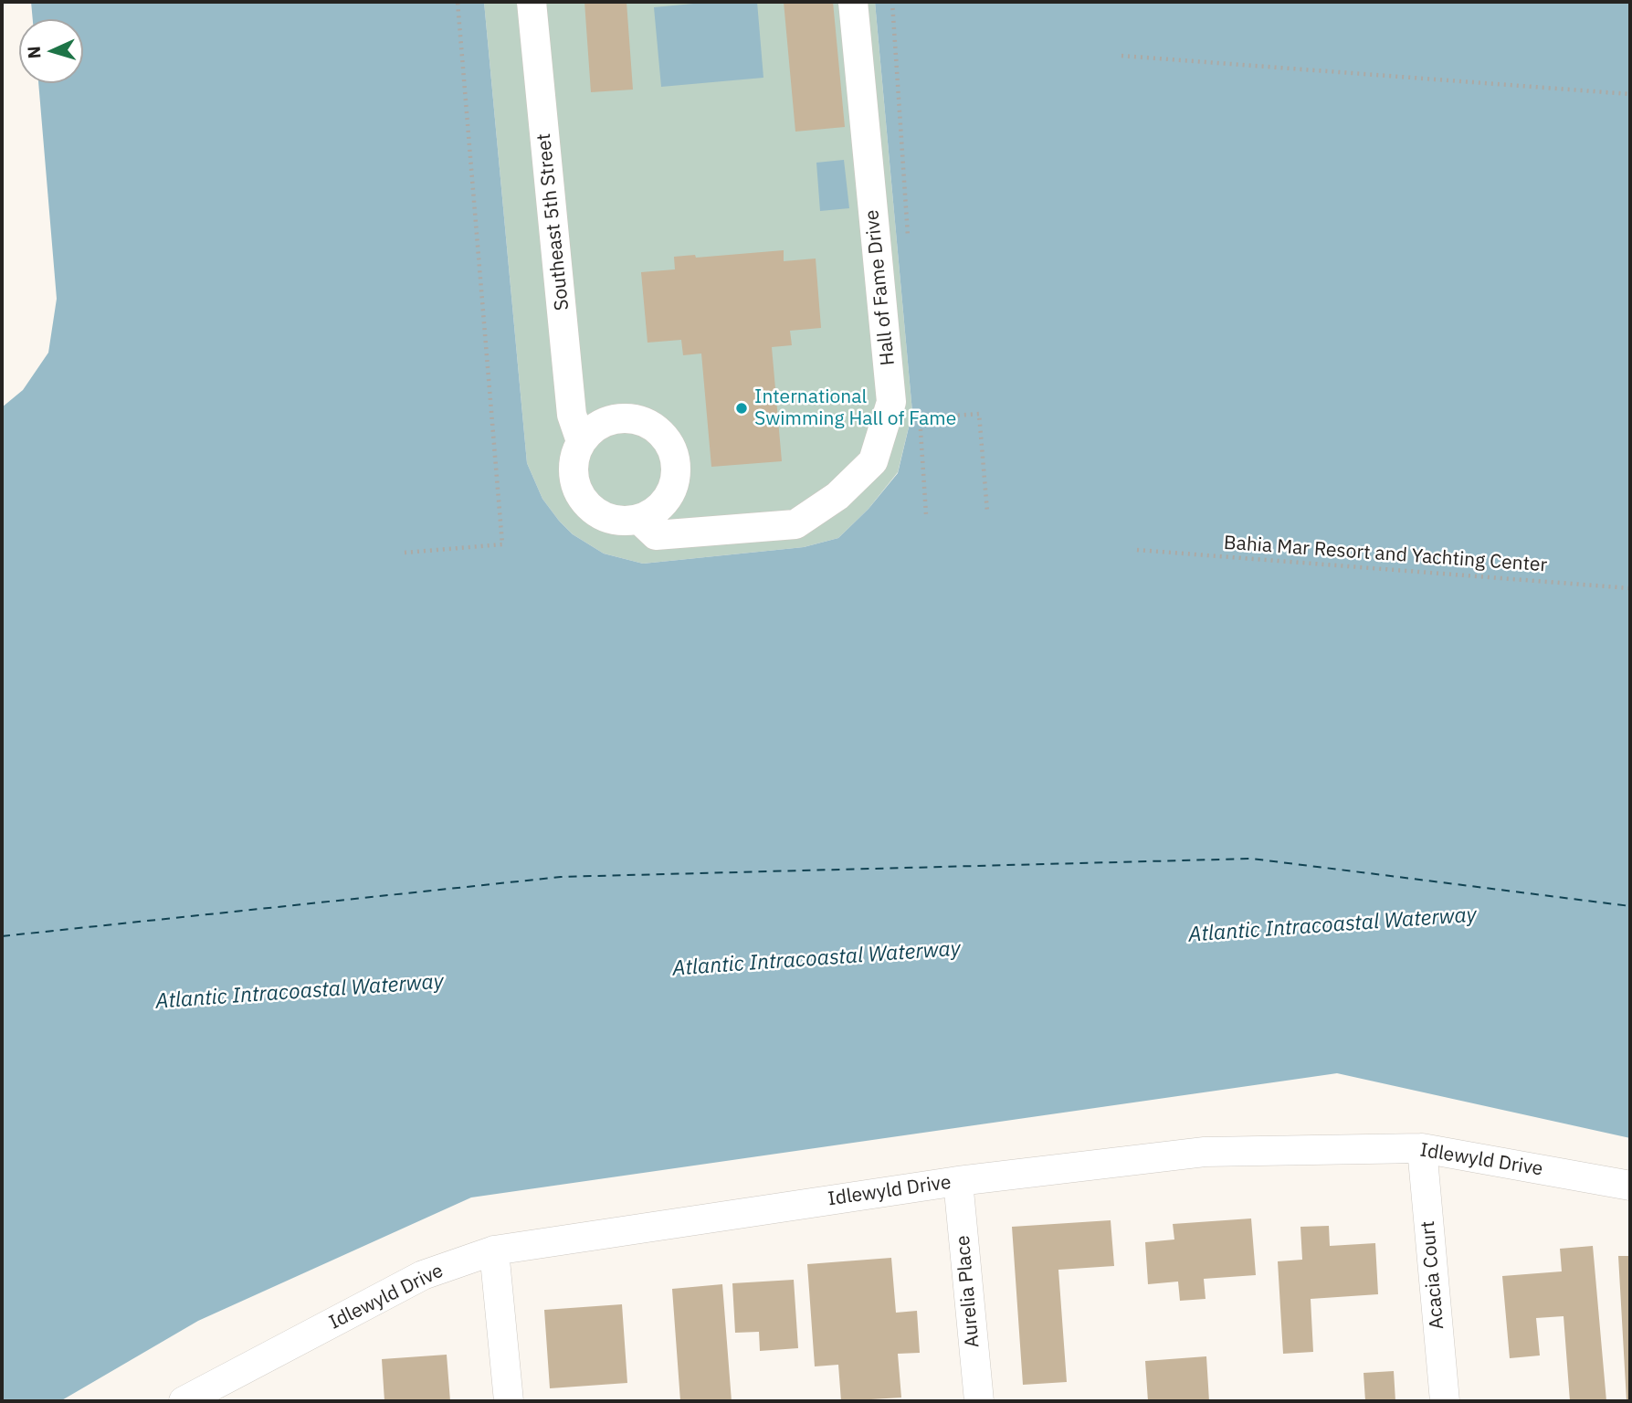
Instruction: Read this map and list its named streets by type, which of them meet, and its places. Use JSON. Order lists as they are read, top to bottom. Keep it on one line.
{"streets":{"street":["Southeast 5th Street","Hall of Fame Drive","Idlewyld Drive","Acacia Court","Aurelia Place"],"path":["Bahia Mar Resort and Yachting Center"]},"crossings":[["Southeast 5th Street","Hall of Fame Drive"],["Idlewyld Drive","Acacia Court"],["Idlewyld Drive","Aurelia Place"]],"water":["Atlantic Intracoastal Waterway"],"places":["International Swimming Hall of Fame"],"north":"left"}
